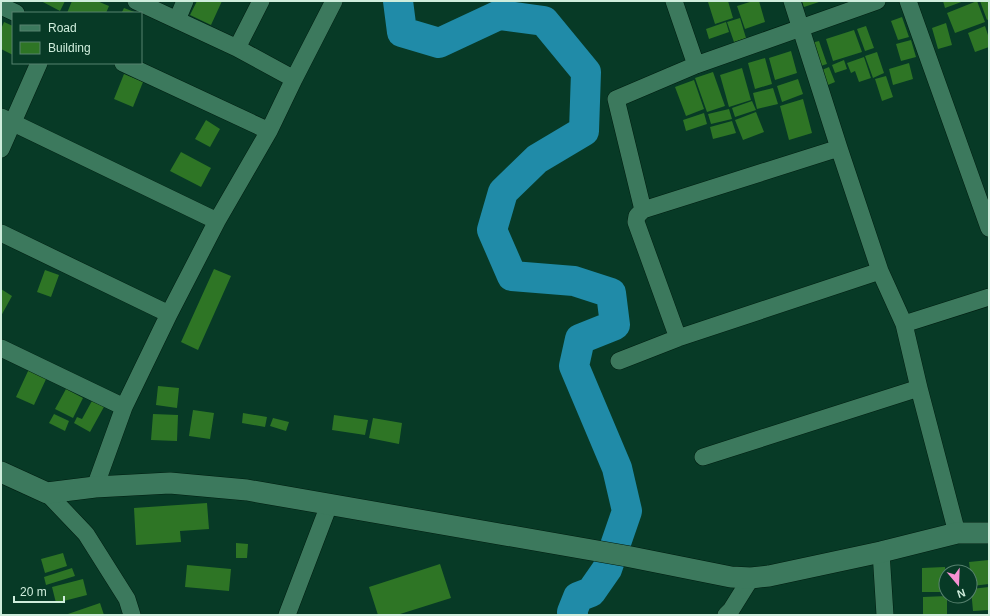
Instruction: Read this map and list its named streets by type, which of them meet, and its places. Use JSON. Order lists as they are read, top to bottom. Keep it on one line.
{"legend":["Road","Building"],"scale_bar":"20 m","north":"bottom"}
